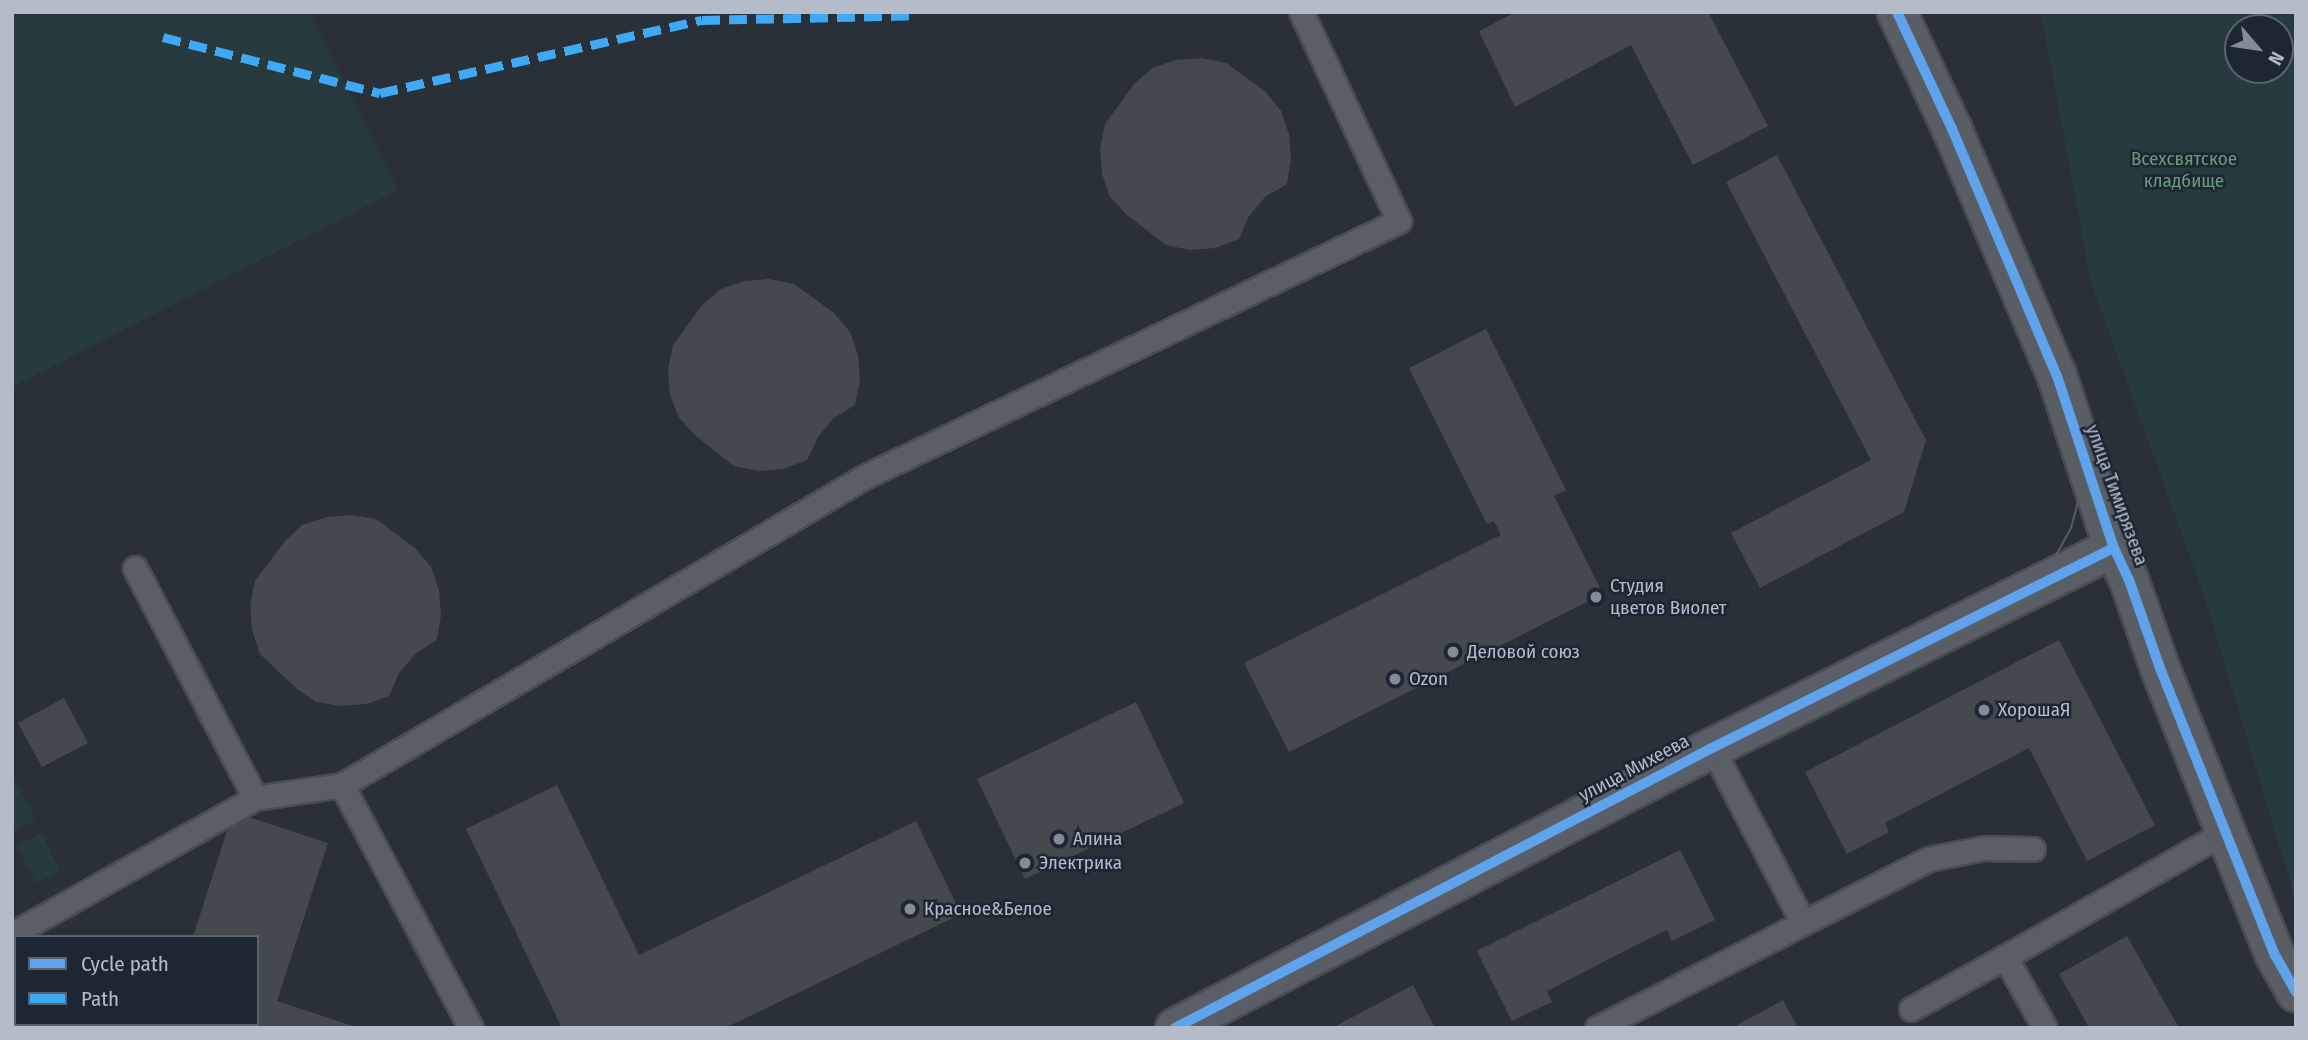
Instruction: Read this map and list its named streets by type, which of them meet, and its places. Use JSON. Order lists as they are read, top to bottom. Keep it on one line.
{"streets":{"street":["улица Тимирязева","улица Михеева"]},"crossings":[["улица Тимирязева","улица Михеева"]],"parks":["Всехсвятское кладбище"],"places":["Студия цветов Виолет","Деловой союз","Ozon","ХорошаЯ","Алина","Электрика","Красное&Белое"],"legend":["Cycle path","Path"],"north":"bottom right"}
